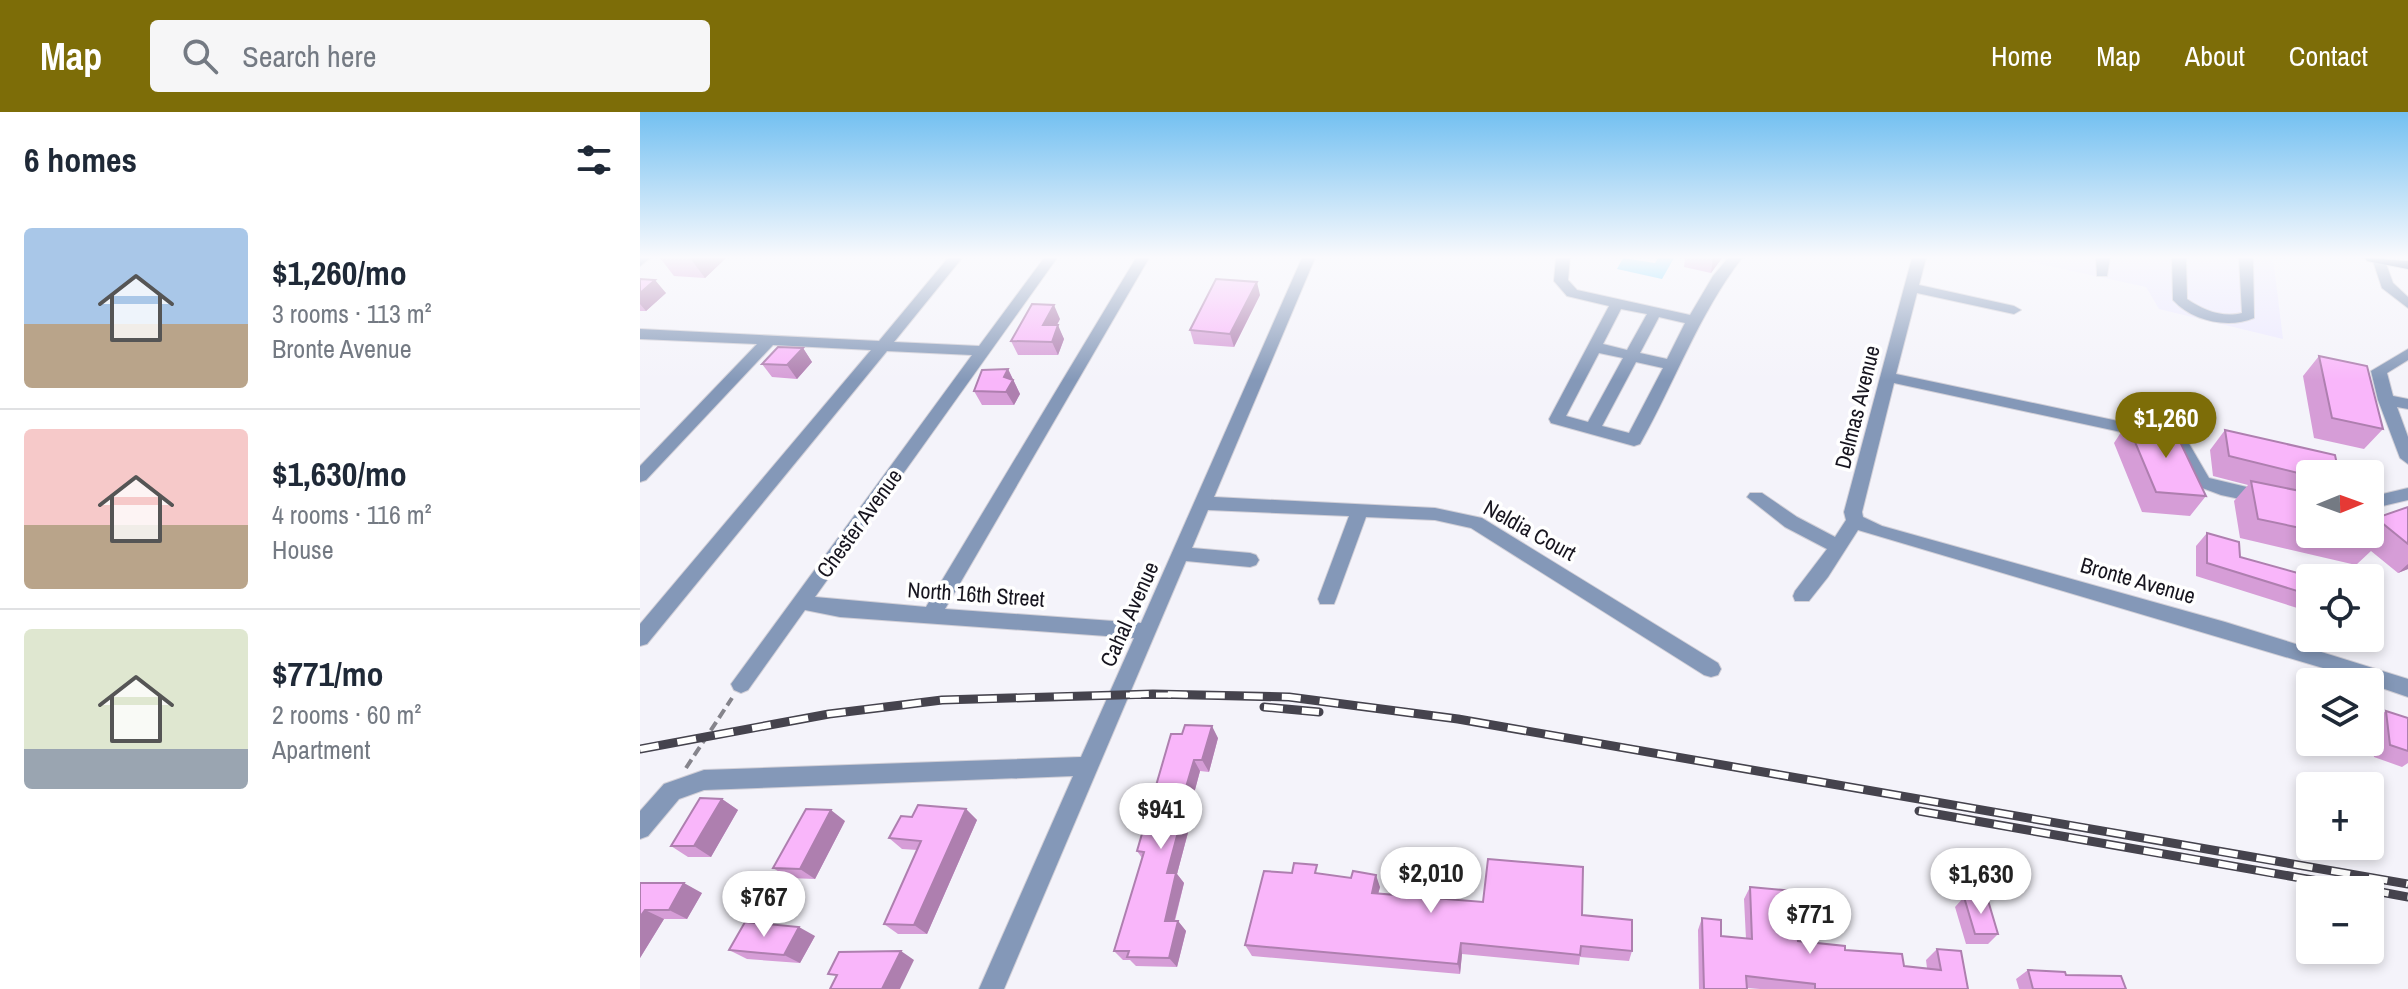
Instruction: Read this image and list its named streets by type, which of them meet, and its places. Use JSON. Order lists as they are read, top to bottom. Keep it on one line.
{"streets":{"street":["Delmas Avenue","Chester Avenue","Neldia Court","Bronte Avenue","North 16th Street","Cahal Avenue"]},"crossings":[["Delmas Avenue","Bronte Avenue"],["Chester Avenue","North 16th Street"],["Neldia Court","Cahal Avenue"],["North 16th Street","Cahal Avenue"]],"north":"right","page":{"header":"Map","search":"Search here","nav":["Home","Map","About","Contact"],"heading":"6 homes","list":[{"name":"$1,260/mo","note":"3 rooms · 113 m² · Bronte Avenue"},{"name":"$1,630/mo","note":"4 rooms · 116 m² · House"},{"name":"$771/mo","note":"2 rooms · 60 m² · Apartment"}],"price":["$1,260","$941","$2,010","$1,630","$767","$771"],"map_buttons":["+","−"]}}
